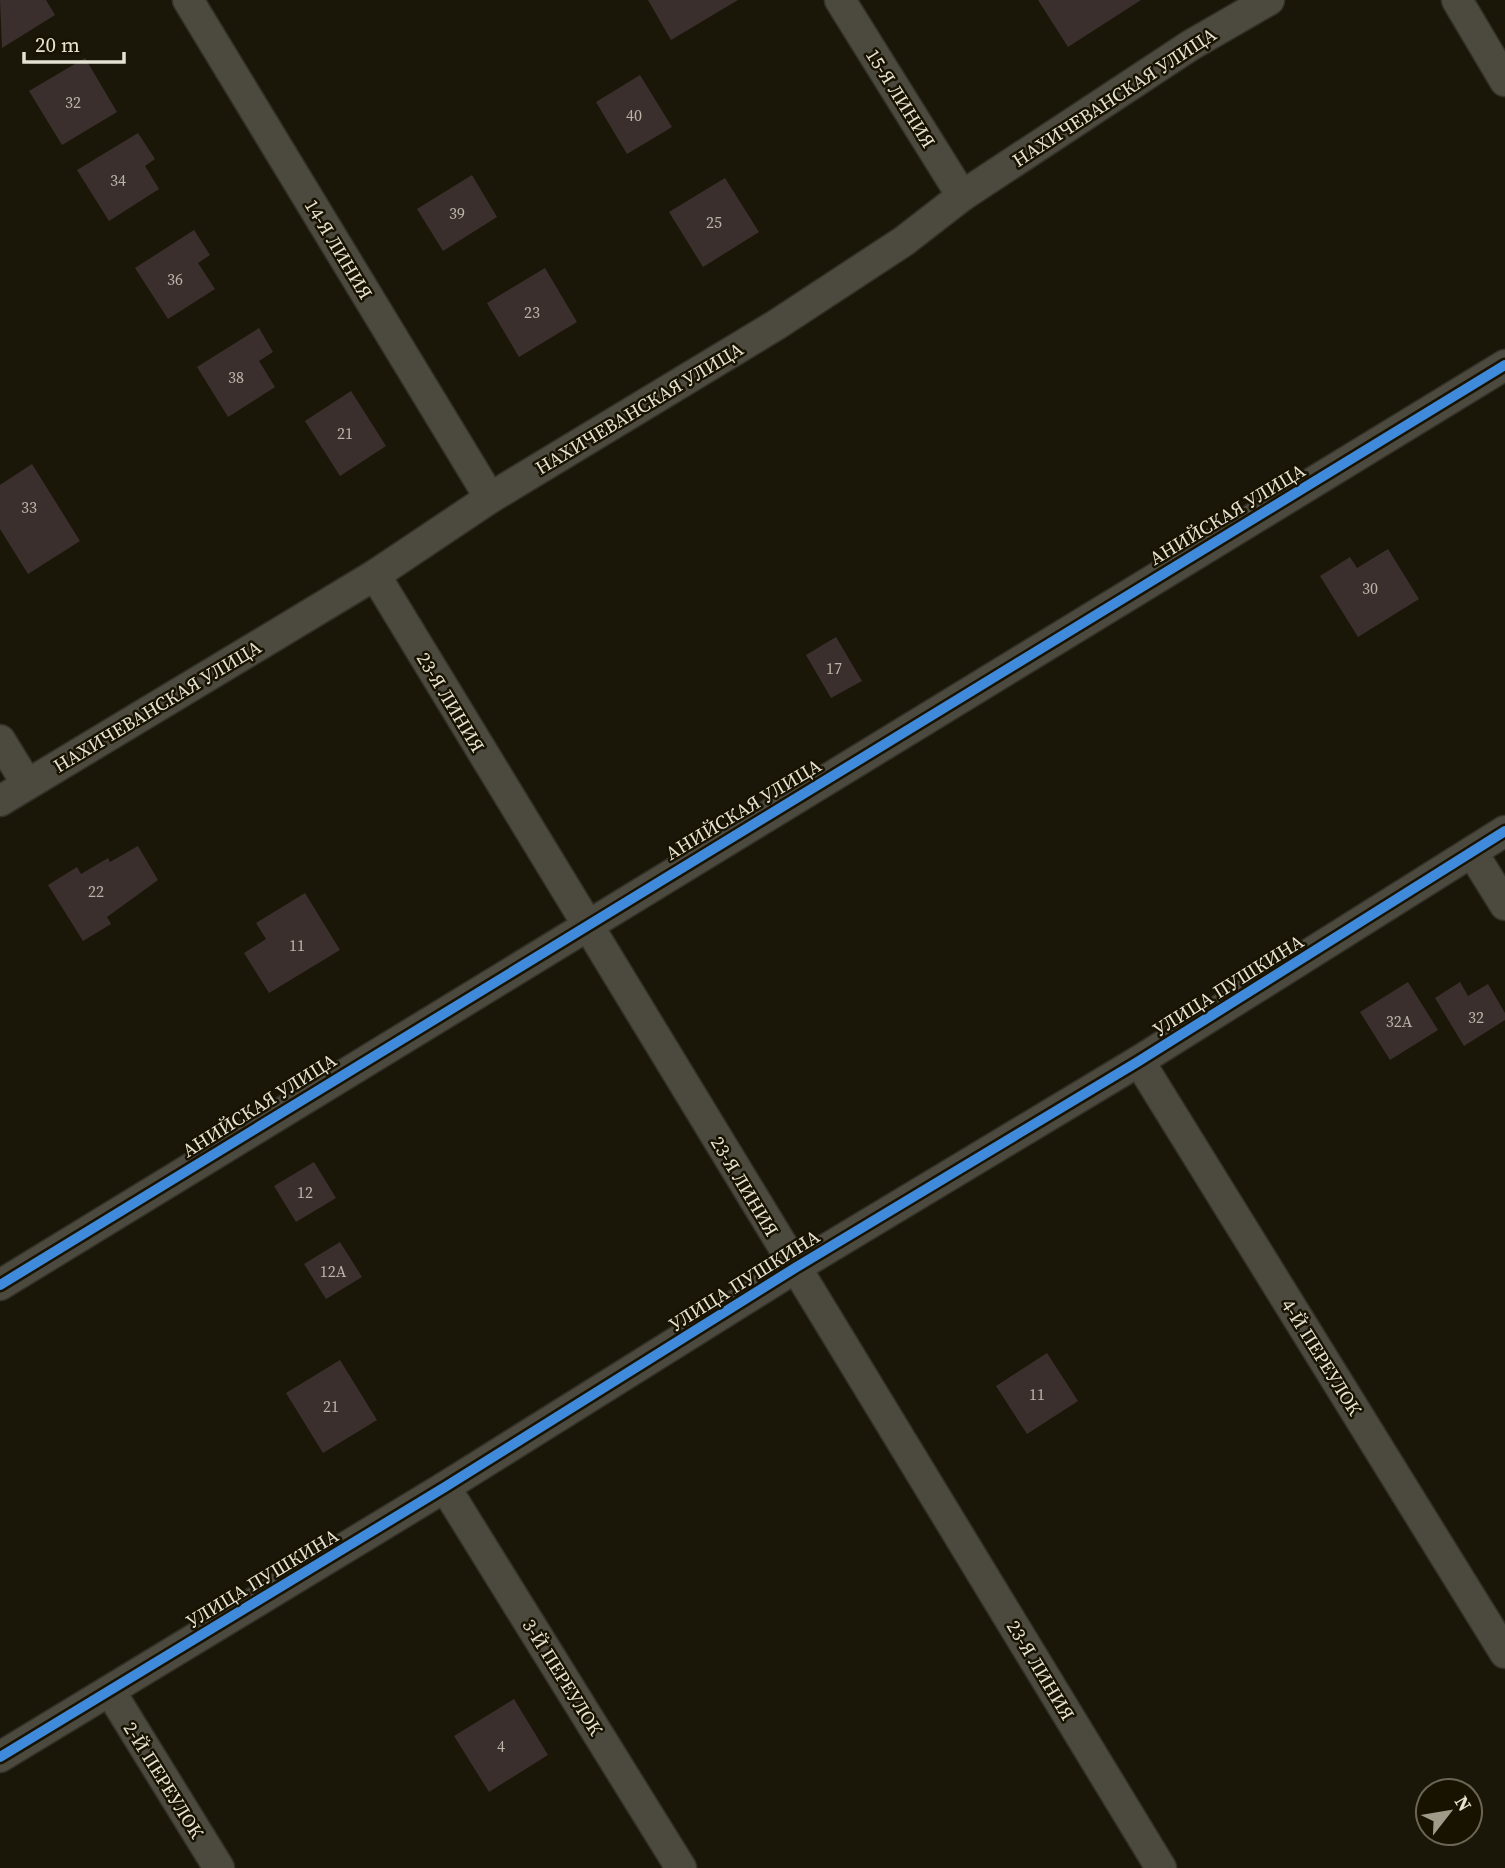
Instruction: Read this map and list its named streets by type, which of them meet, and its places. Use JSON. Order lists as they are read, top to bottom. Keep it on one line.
{"streets":{"street":["НАХИЧЕВАНСКАЯ УЛИЦА","15-Я ЛИНИЯ","14-Я ЛИНИЯ","АНИЙСКАЯ УЛИЦА","23-Я ЛИНИЯ","УЛИЦА ПУШКИНА","4-Й ПЕРЕУЛОК","3-Й ПЕРЕУЛОК","2-Й ПЕРЕУЛОК"]},"crossings":[["НАХИЧЕВАНСКАЯ УЛИЦА","15-Я ЛИНИЯ"],["НАХИЧЕВАНСКАЯ УЛИЦА","14-Я ЛИНИЯ"],["НАХИЧЕВАНСКАЯ УЛИЦА","23-Я ЛИНИЯ"],["АНИЙСКАЯ УЛИЦА","23-Я ЛИНИЯ"],["23-Я ЛИНИЯ","УЛИЦА ПУШКИНА"],["УЛИЦА ПУШКИНА","4-Й ПЕРЕУЛОК"],["УЛИЦА ПУШКИНА","3-Й ПЕРЕУЛОК"],["УЛИЦА ПУШКИНА","2-Й ПЕРЕУЛОК"]],"house_numbers":["32","40","34","39","25","36","23","38","21","33","30","17","22","11","32","32А","12","12А","11","21","4"],"scale_bar":"20 m","north":"top right"}
